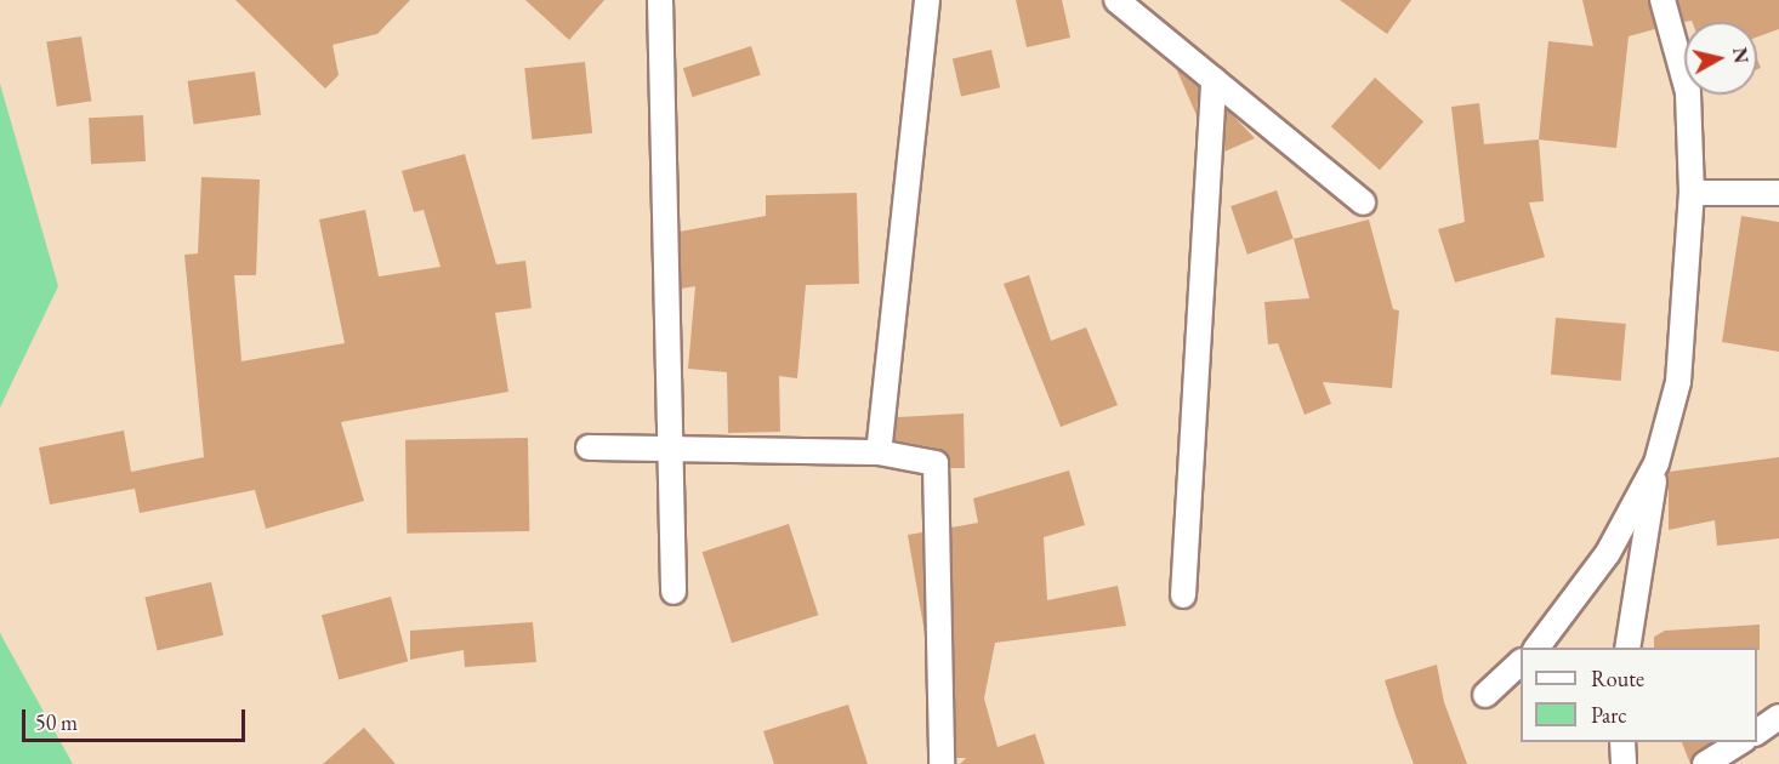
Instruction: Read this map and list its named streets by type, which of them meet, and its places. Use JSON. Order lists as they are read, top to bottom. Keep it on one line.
{"legend":["Route","Parc"],"scale_bar":"50 m","north":"right"}
